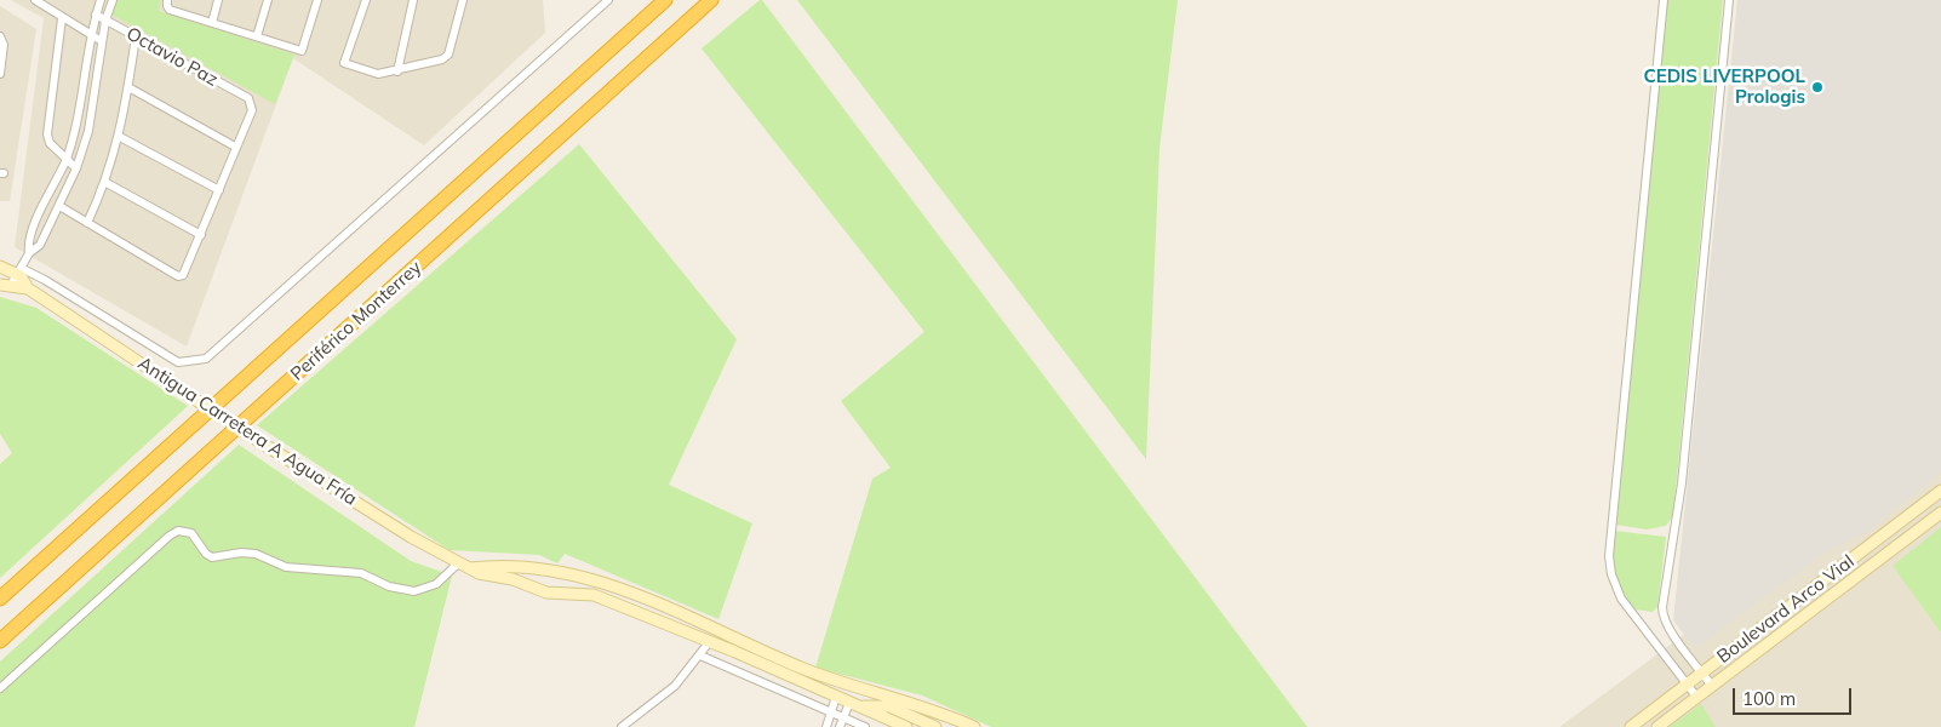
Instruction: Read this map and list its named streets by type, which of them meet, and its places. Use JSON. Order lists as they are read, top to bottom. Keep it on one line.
{"streets":{"highway":["Periférico Monterrey"],"street":["Octavio Paz","Antigua Carretera A Agua Fría","Boulevard Arco Vial"]},"places":["CEDIS LIVERPOOL Prologis"],"scale_bar":"100 m"}
